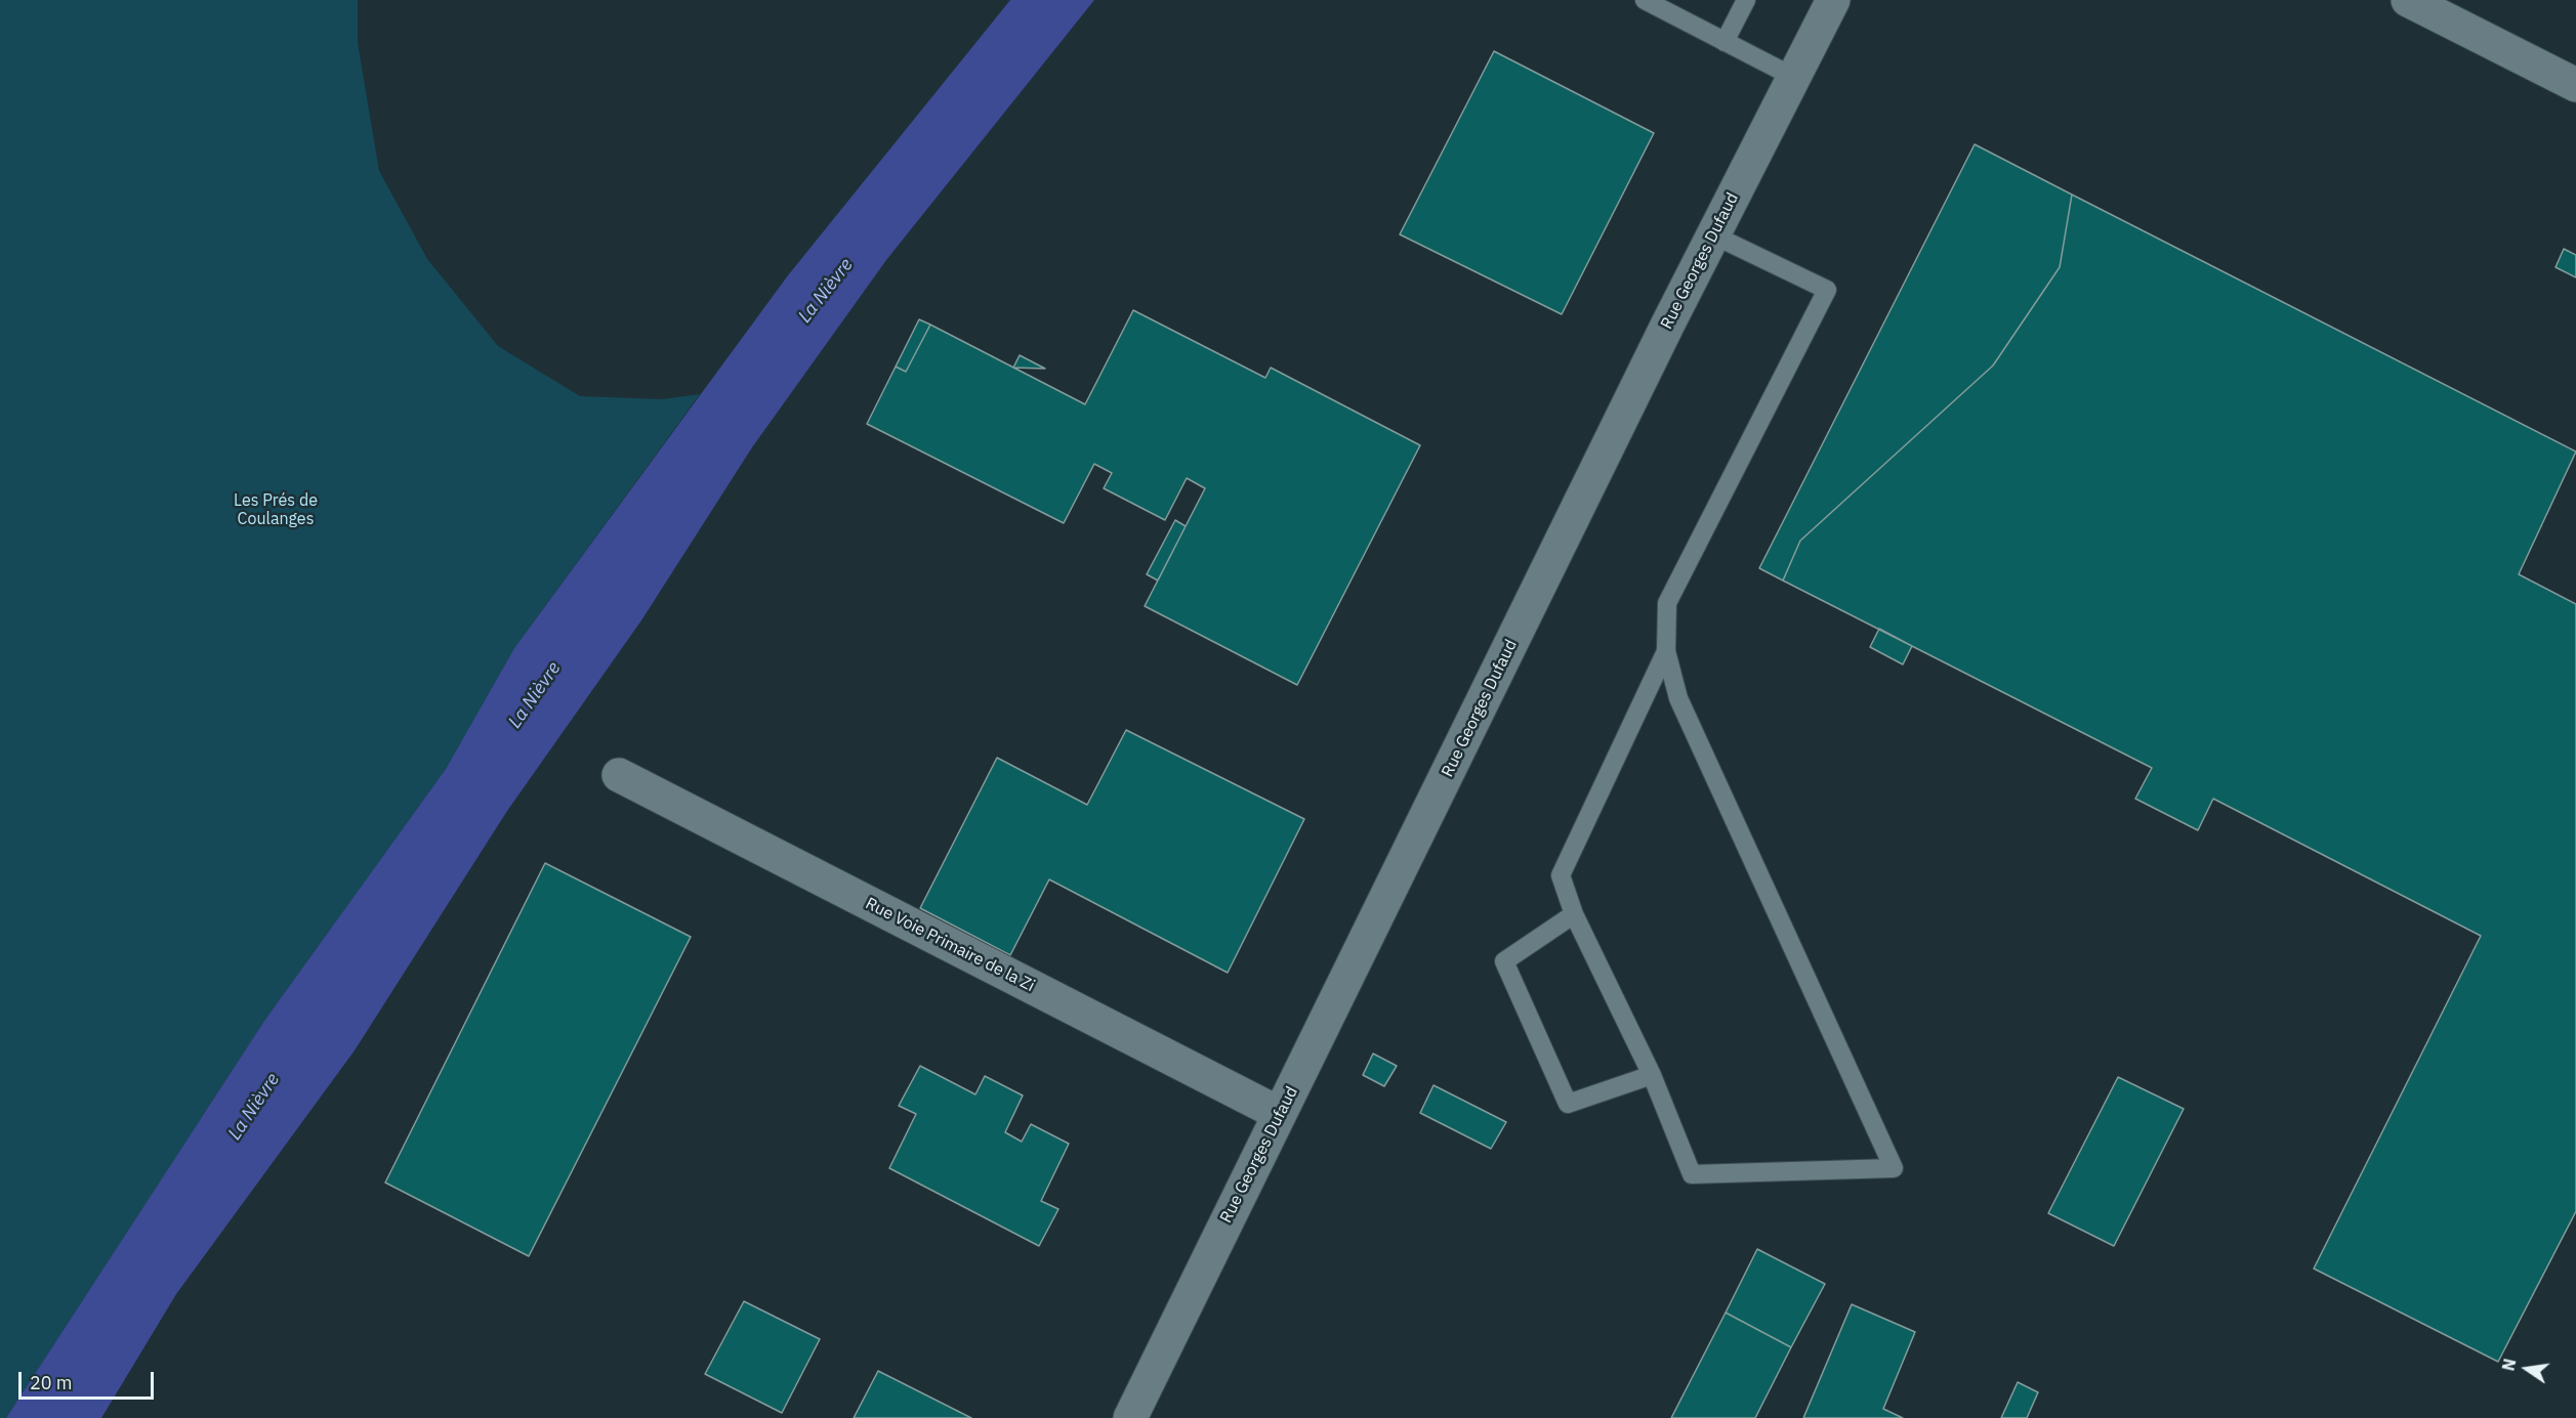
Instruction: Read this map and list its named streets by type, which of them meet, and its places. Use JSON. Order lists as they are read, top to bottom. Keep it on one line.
{"streets":{"street":["Rue Georges Dufaud","Rue Voie Primaire de la Zi"]},"crossings":[["Rue Georges Dufaud","Rue Voie Primaire de la Zi"]],"water":["La Nièvre"],"parks":["Les Prés de Coulanges"],"scale_bar":"20 m","north":"left"}
